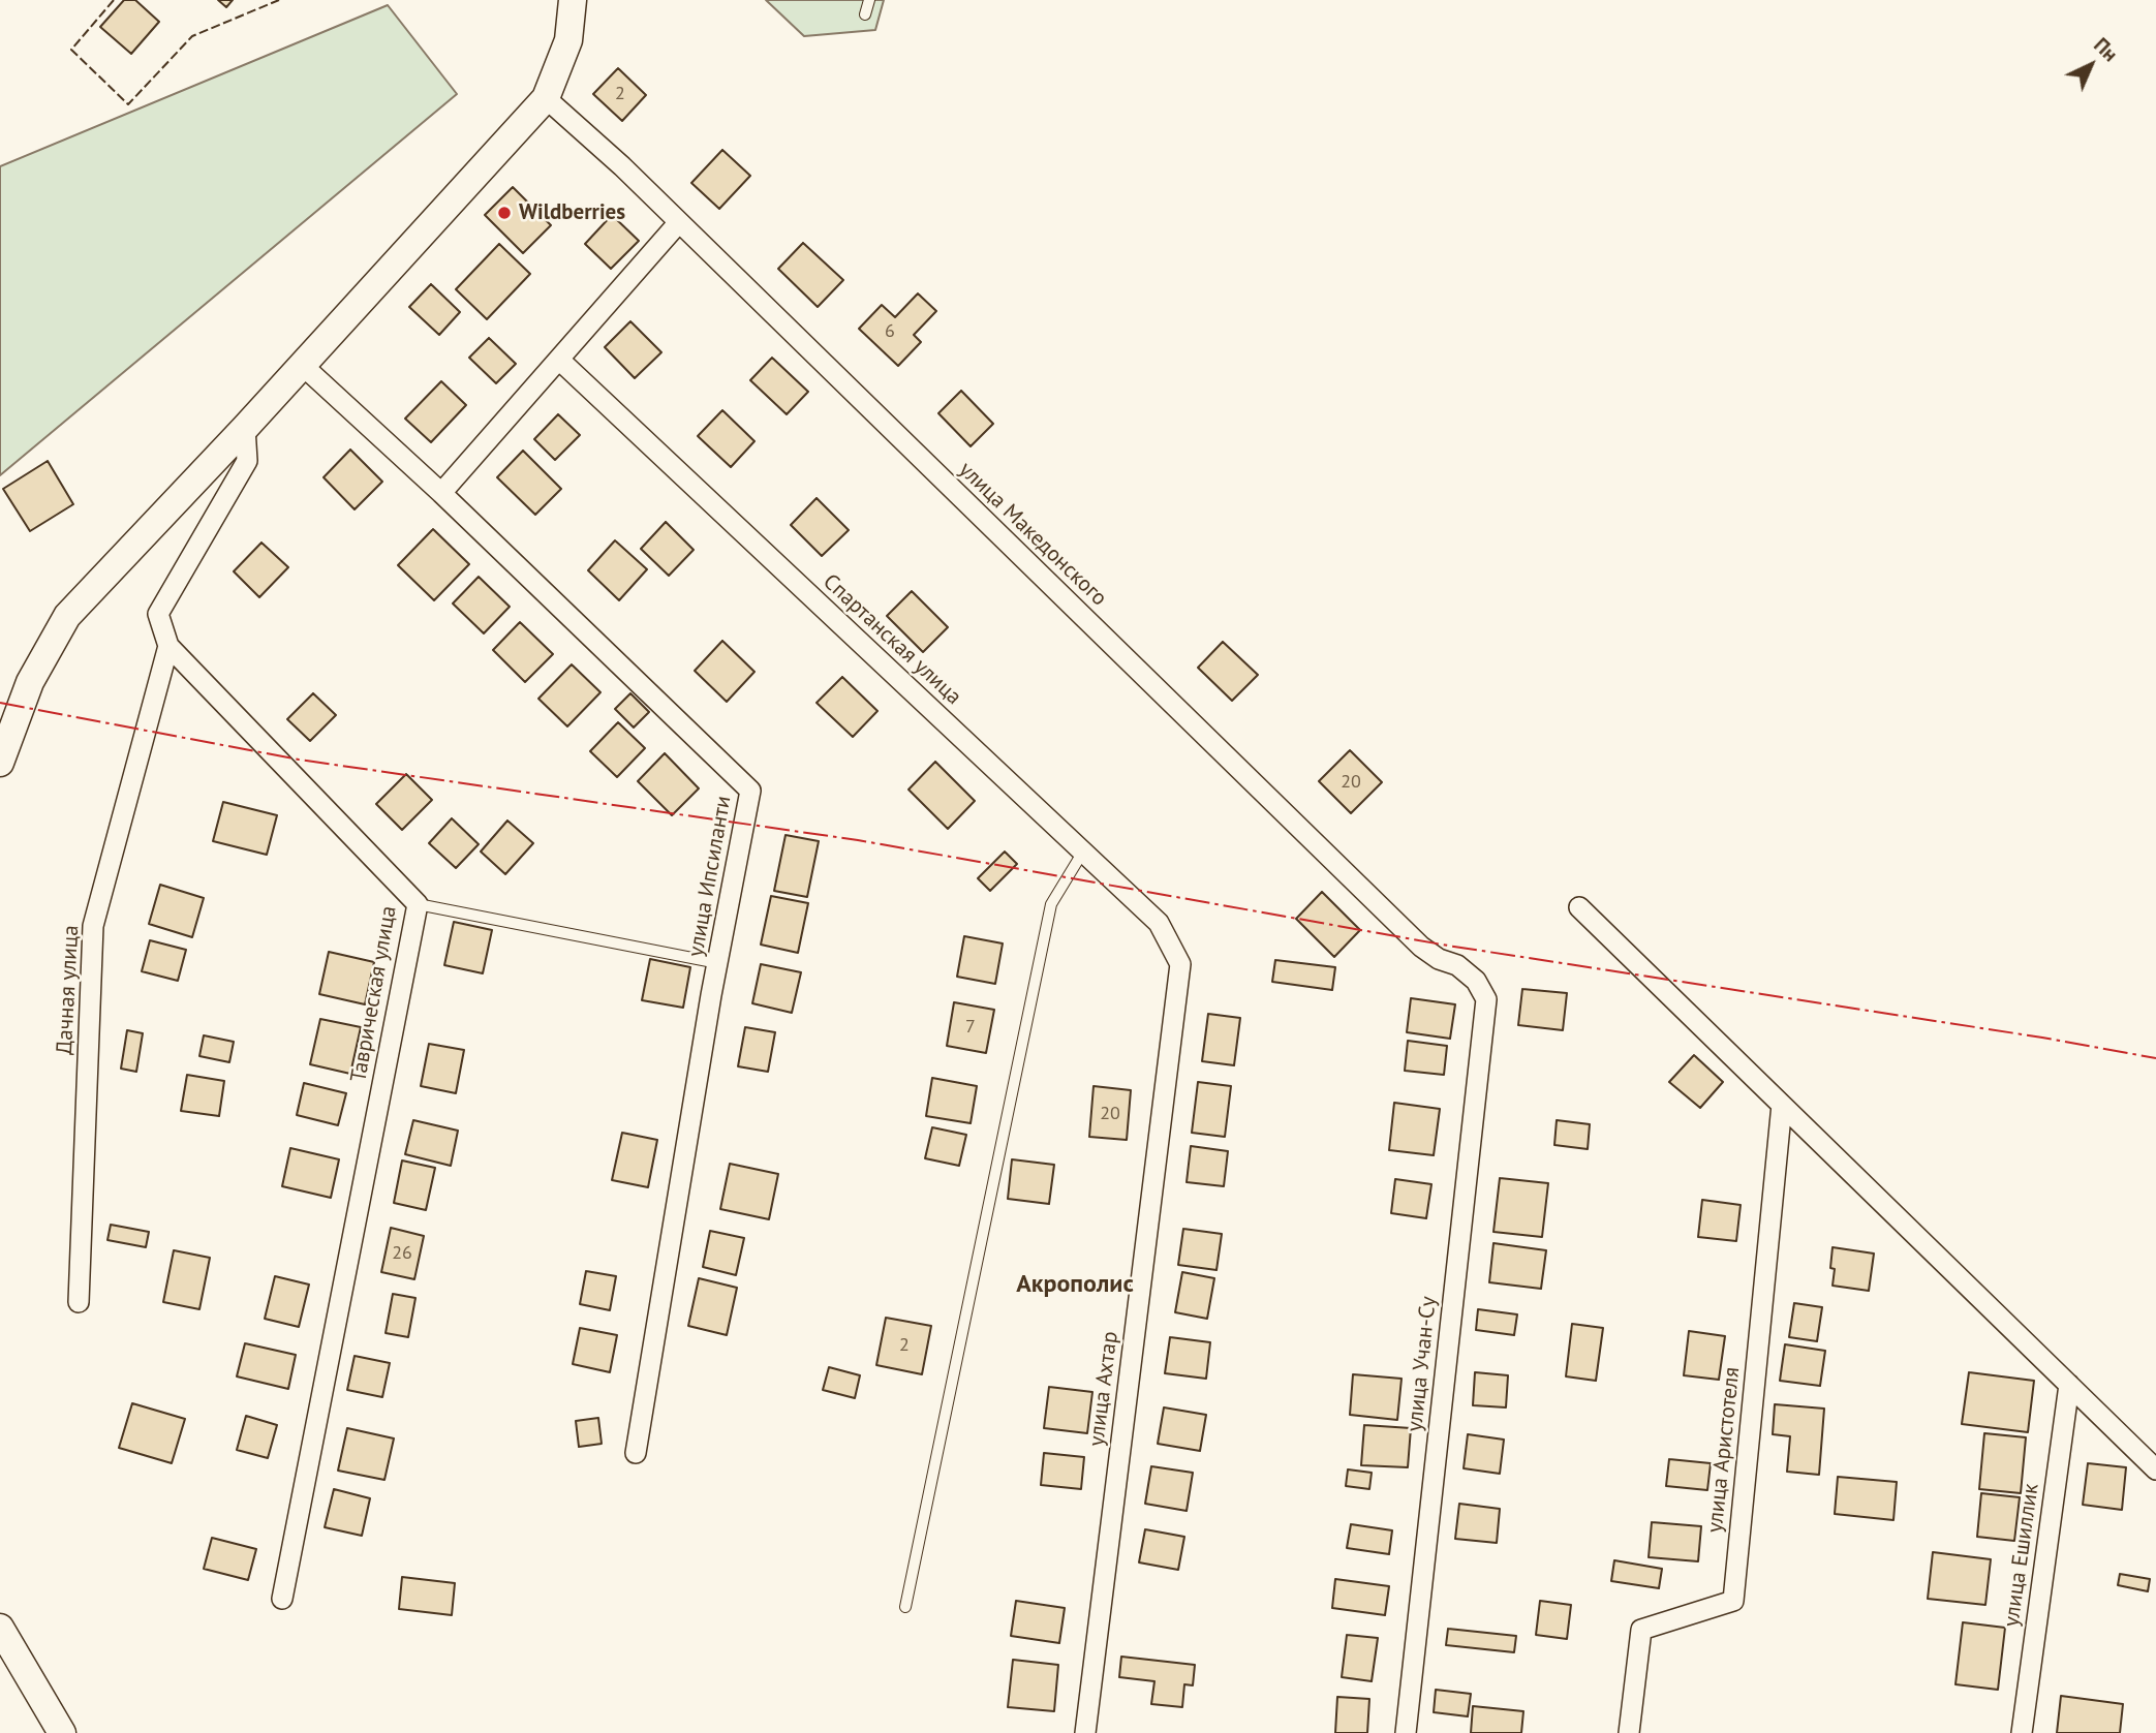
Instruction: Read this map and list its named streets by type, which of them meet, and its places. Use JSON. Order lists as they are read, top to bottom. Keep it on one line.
{"streets":{"street":["улица Македонского","Спартанская улица","улица Ипсиланти","Дачная улица","Таврическая улица","улица Учан-Су","улица Ахтар","улица Аристотеля","улица Ешиллик"]},"crossings":[["улица Македонского","улица Учан-Су"],["Спартанская улица","улица Ахтар"],["Дачная улица","Таврическая улица"]],"districts":["Акрополис"],"places":["Wildberries"],"house_numbers":["2","6","20","7","20","26","2"],"north":"top right"}
